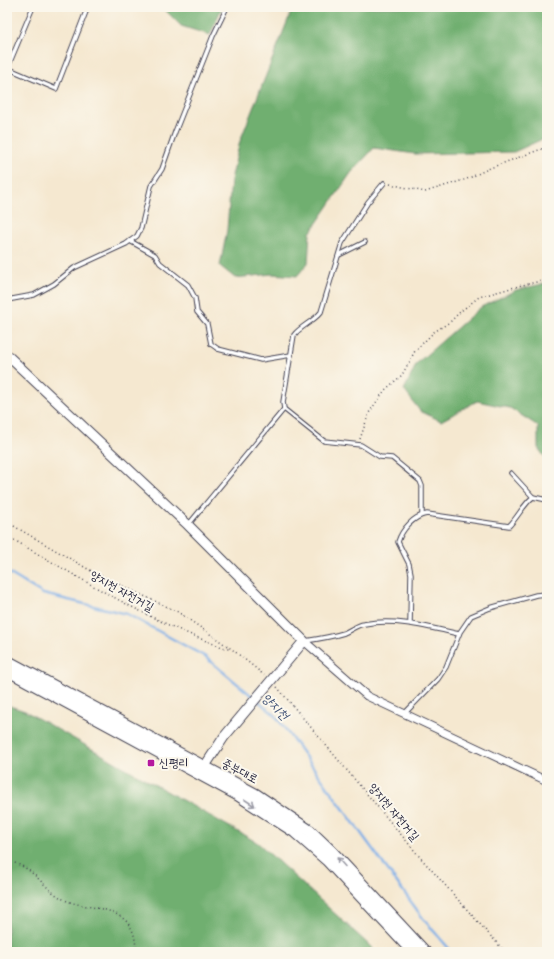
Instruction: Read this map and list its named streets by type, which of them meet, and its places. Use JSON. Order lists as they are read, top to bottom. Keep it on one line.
{"streets":{"main road":["중부대로"],"path":["양지천 자전거길"]},"water":["양지천"],"places":{"transit":["신평리"]}}
